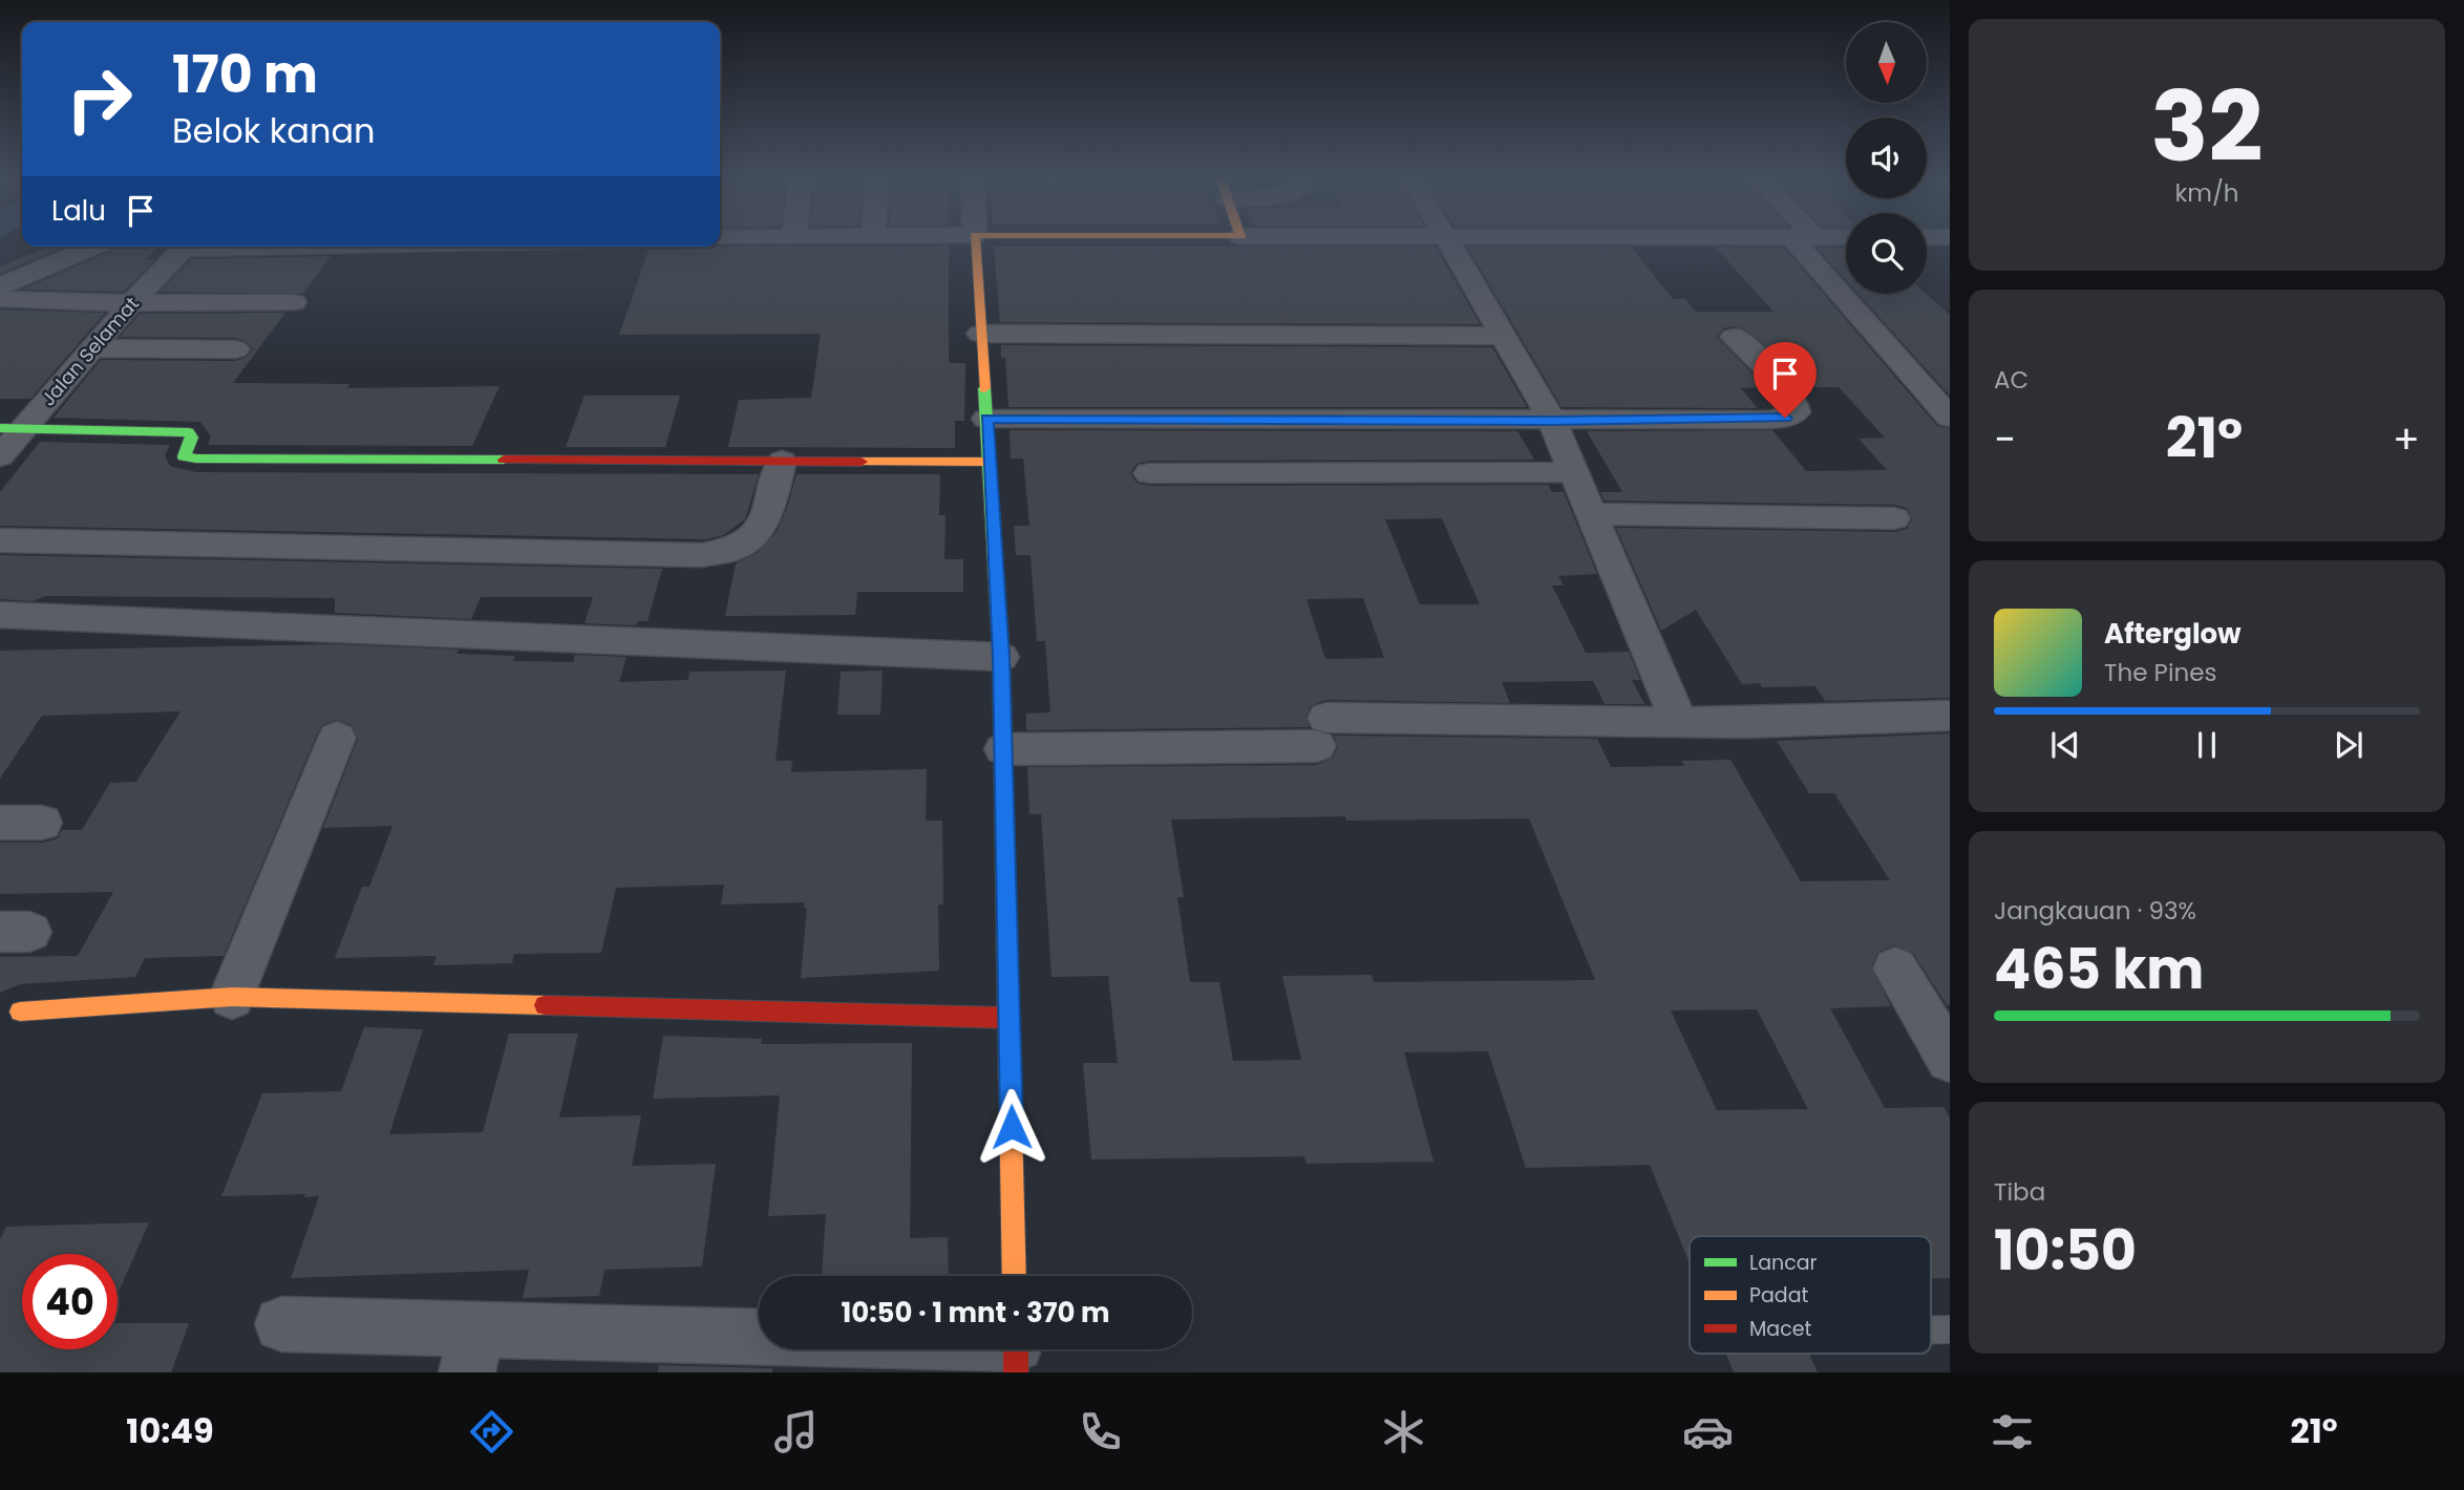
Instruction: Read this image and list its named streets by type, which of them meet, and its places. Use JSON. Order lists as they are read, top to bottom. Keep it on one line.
{"streets":{"street":["Jalan Selamat"]},"legend":["Lancar","Padat","Macet"],"north":"bottom","page":{"tile":[["32","km/h"],"AC",["Jangkauan · 93%","465 km"],["Tiba","10:50"]],"turn":["170 m","Belok kanan"],"then":"Lalu","heat":["−","21°","+"],"song":["Afterglow","The Pines"],"limit":"40","trip":"10:50 · 1 mnt · 370 m","tabs":["10:49","21°"]}}
